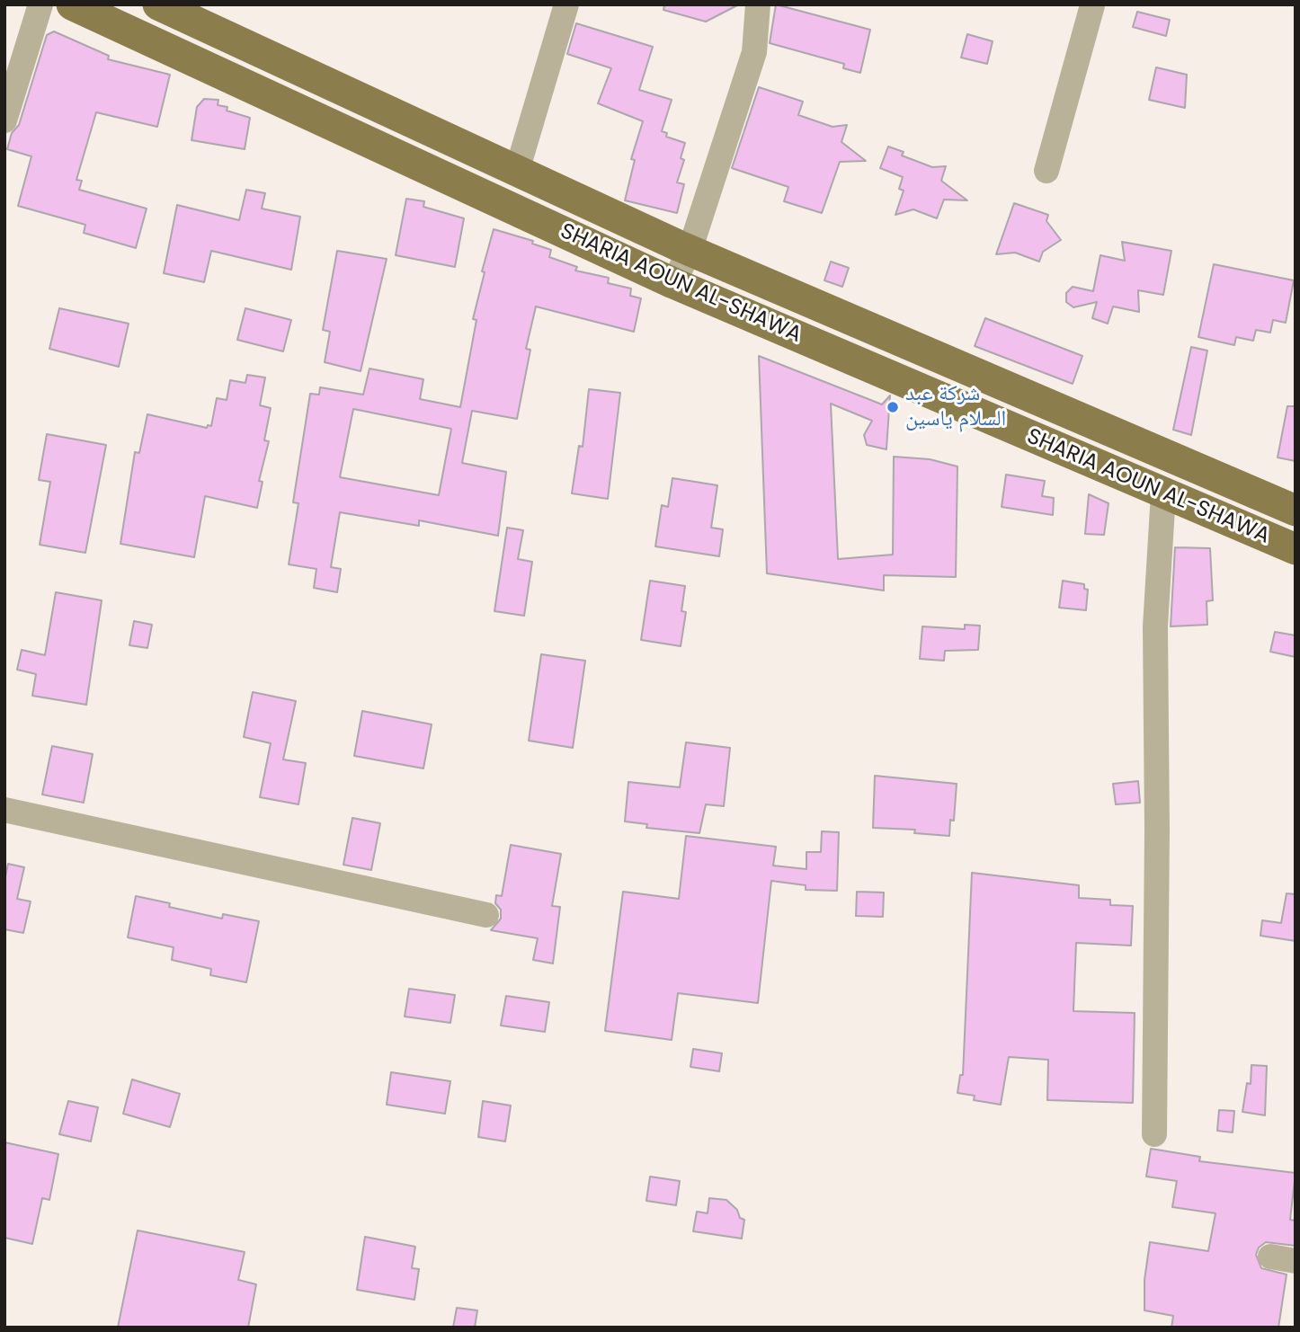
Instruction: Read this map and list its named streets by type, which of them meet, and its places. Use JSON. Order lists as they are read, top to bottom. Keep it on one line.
{"streets":{"main road":["SHARIA AOUN AL-SHAWA"]},"places":["شركة عبد السلام ياسين"]}
